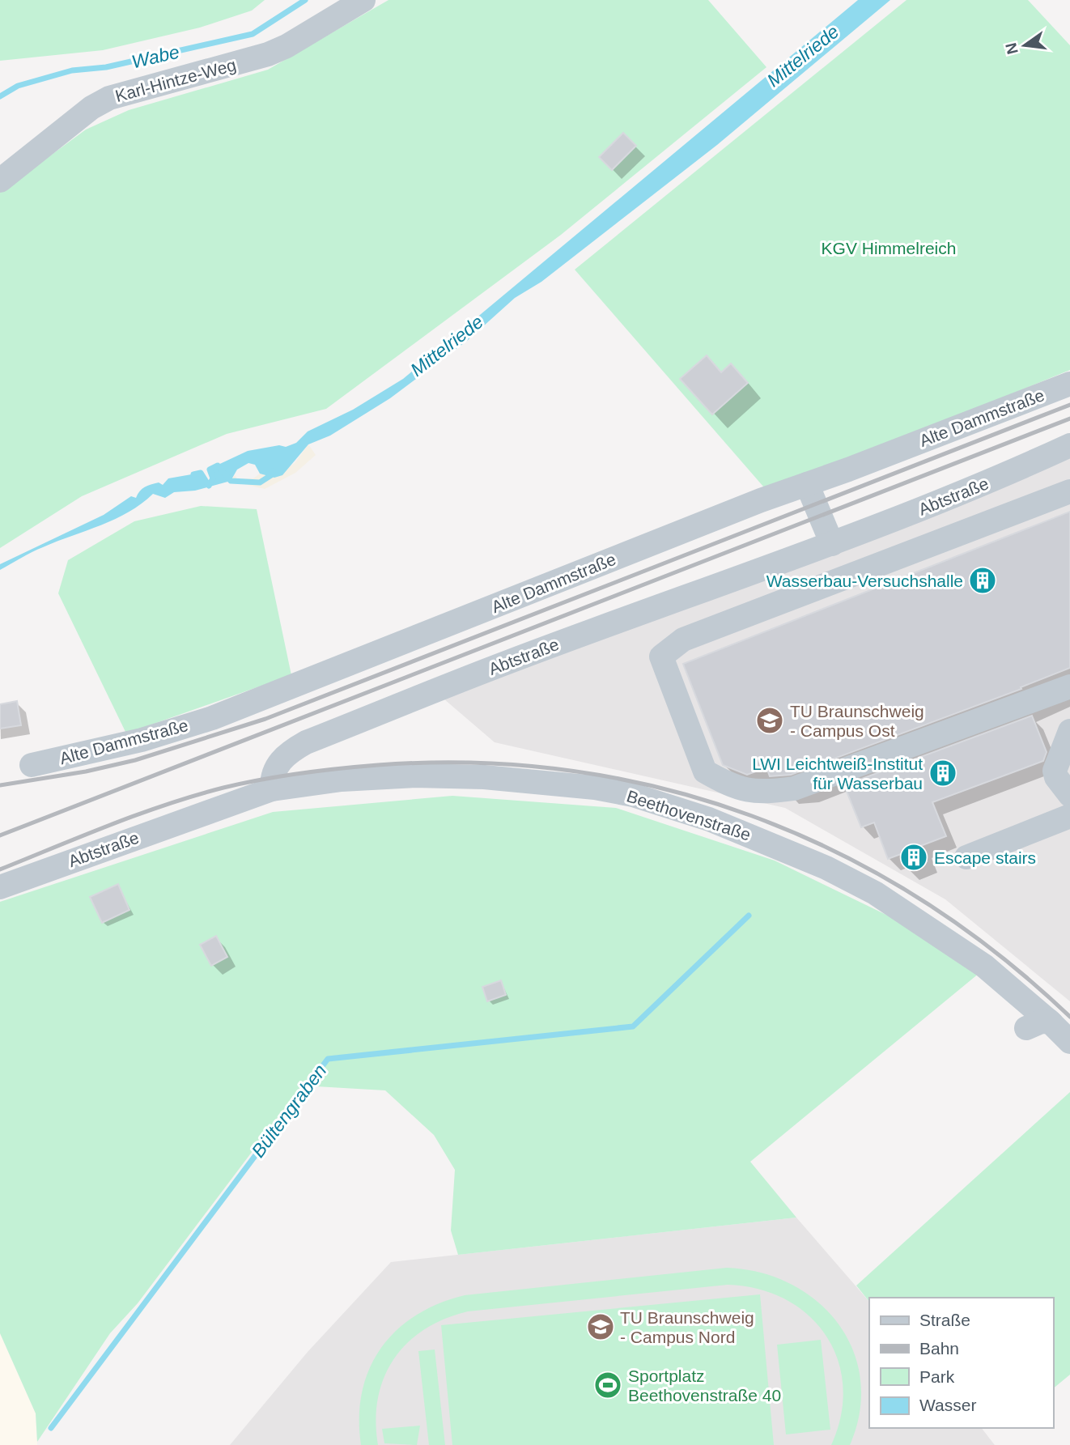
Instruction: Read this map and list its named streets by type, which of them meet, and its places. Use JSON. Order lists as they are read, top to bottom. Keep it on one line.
{"streets":{"street":["Karl-Hintze-Weg","Alte Dammstraße","Abtstraße","Beethovenstraße"]},"crossings":[["Abtstraße","Beethovenstraße"]],"water":["Mittelriede","Wabe","Bültengraben"],"parks":["KGV Himmelreich"],"places":{"building":["Wasserbau-Versuchshalle","LWI Leichtweiß-Institut für Wasserbau","Escape stairs"],"school or university":["TU Braunschweig - Campus Ost","TU Braunschweig - Campus Nord"],"sports":["Sportplatz Beethovenstraße 40"]},"legend":["Straße","Bahn","Park","Wasser"],"north":"left"}
